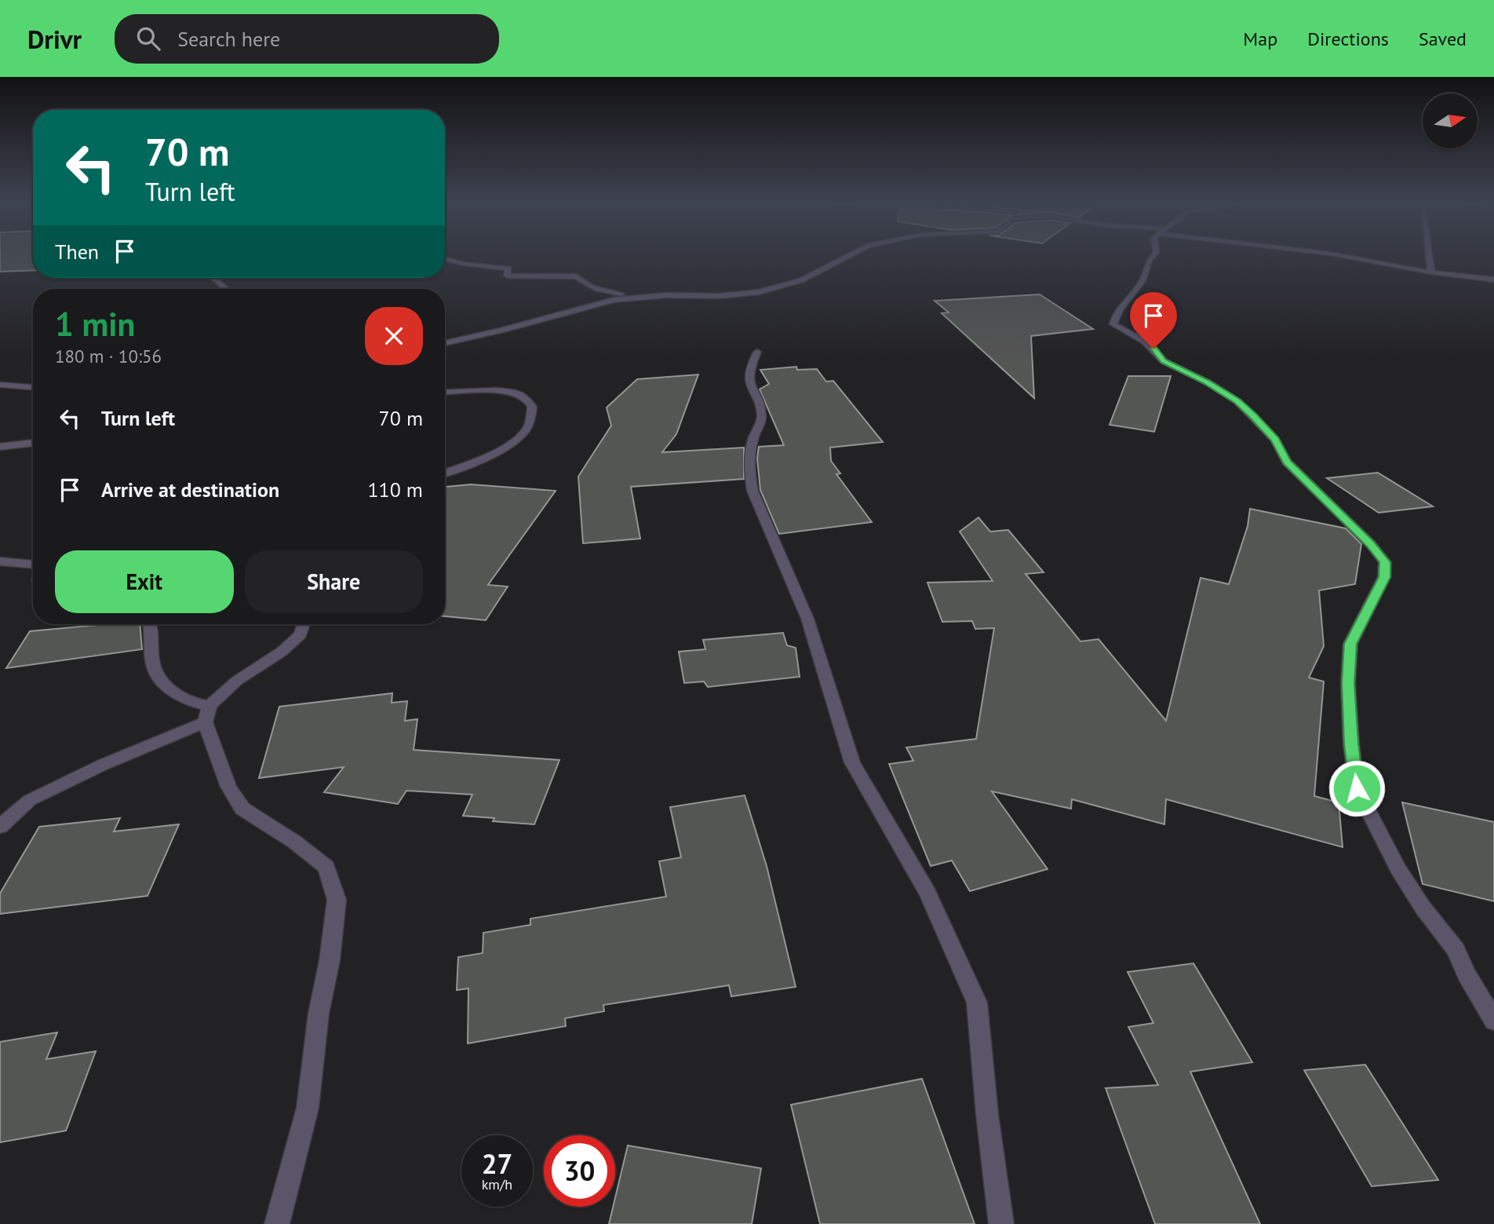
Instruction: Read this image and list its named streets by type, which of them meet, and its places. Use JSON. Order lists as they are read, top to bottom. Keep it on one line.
{"north":"right","page":{"header":"Drivr","search":"Search here","nav":["Map","Directions","Saved"],"turn":["70 m","Turn left"],"then":"Then","heading":["1 min","180 m · 10:56"],"list":[{"name":"Turn left","value":"70 m"},{"name":"Arrive at destination","value":"110 m"}],"buttons":["Exit","Share"],"speed":"27 km/h","limit":"30"}}
